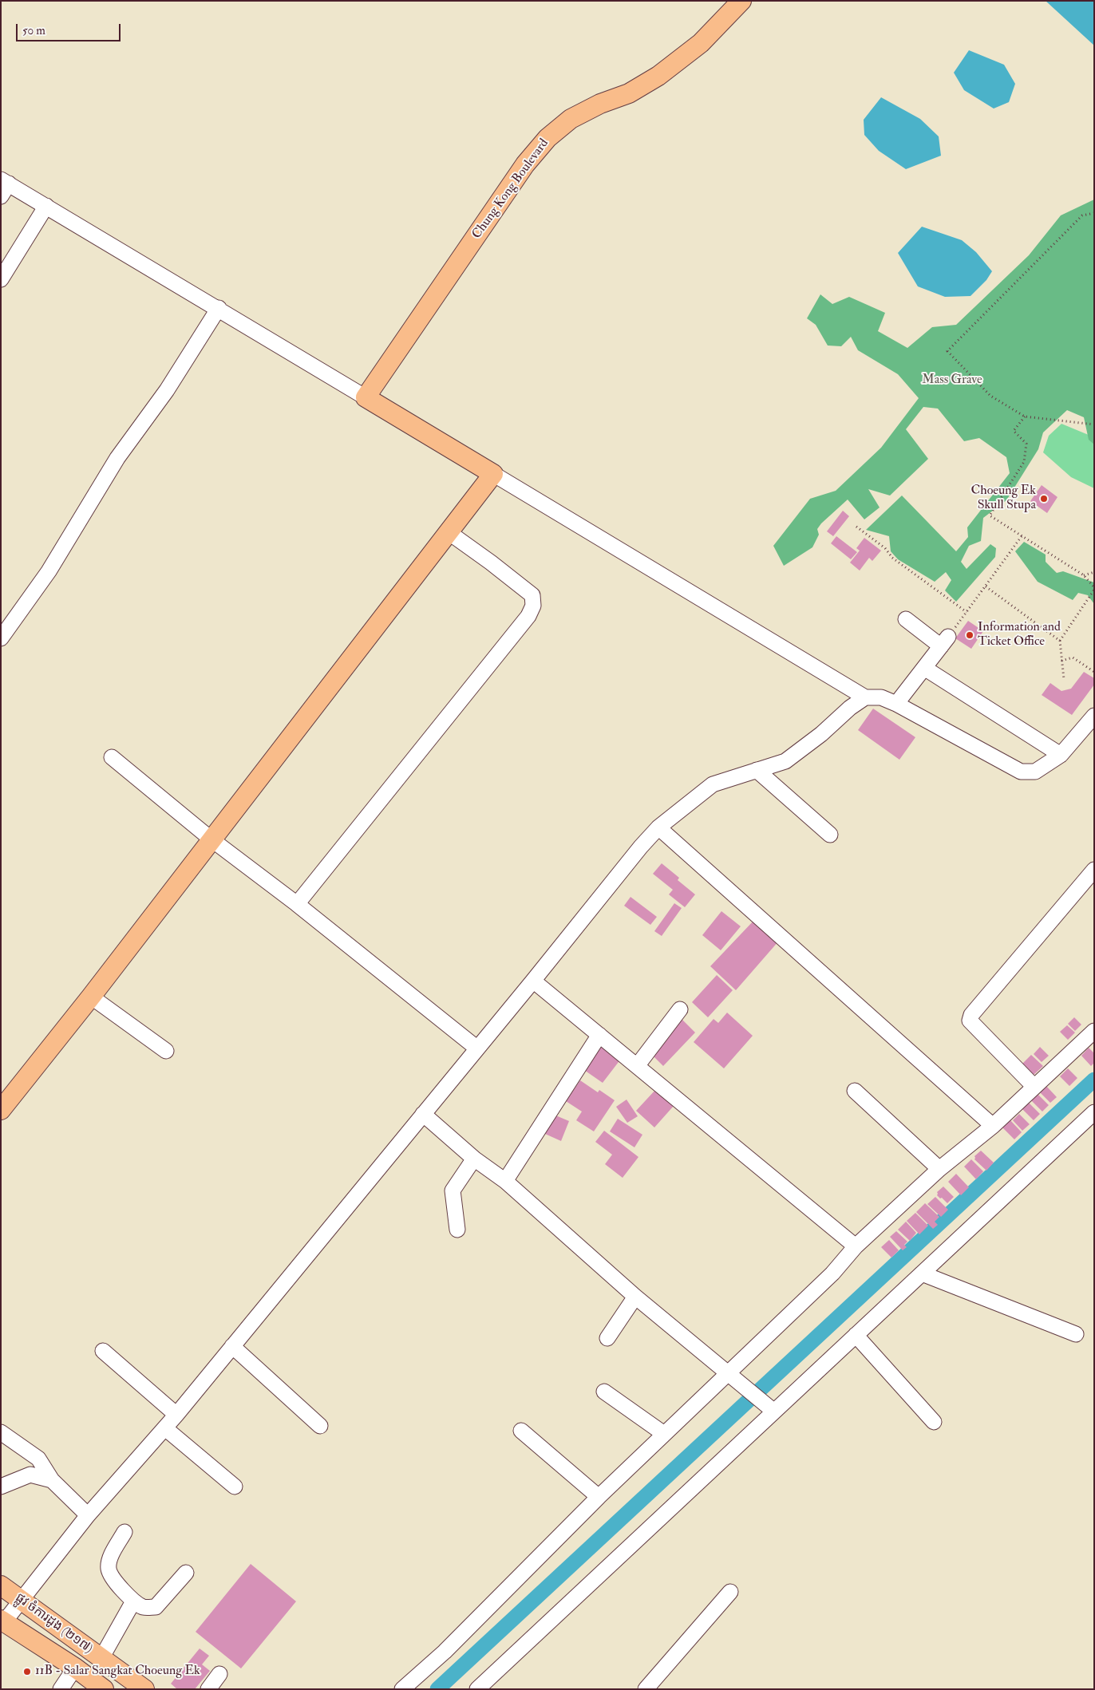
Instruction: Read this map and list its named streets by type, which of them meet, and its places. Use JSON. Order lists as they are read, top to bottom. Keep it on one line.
{"streets":{"main road":["Chung Kong Boulevard","ផ្លូវ ចំការដូង (២១៧)"]},"parks":["Mass Grave"],"places":["Choeung Ek Skull Stupa","Information and Ticket Office","11B - Salar Sangkat Choeung Ek"],"scale_bar":"50 m"}
